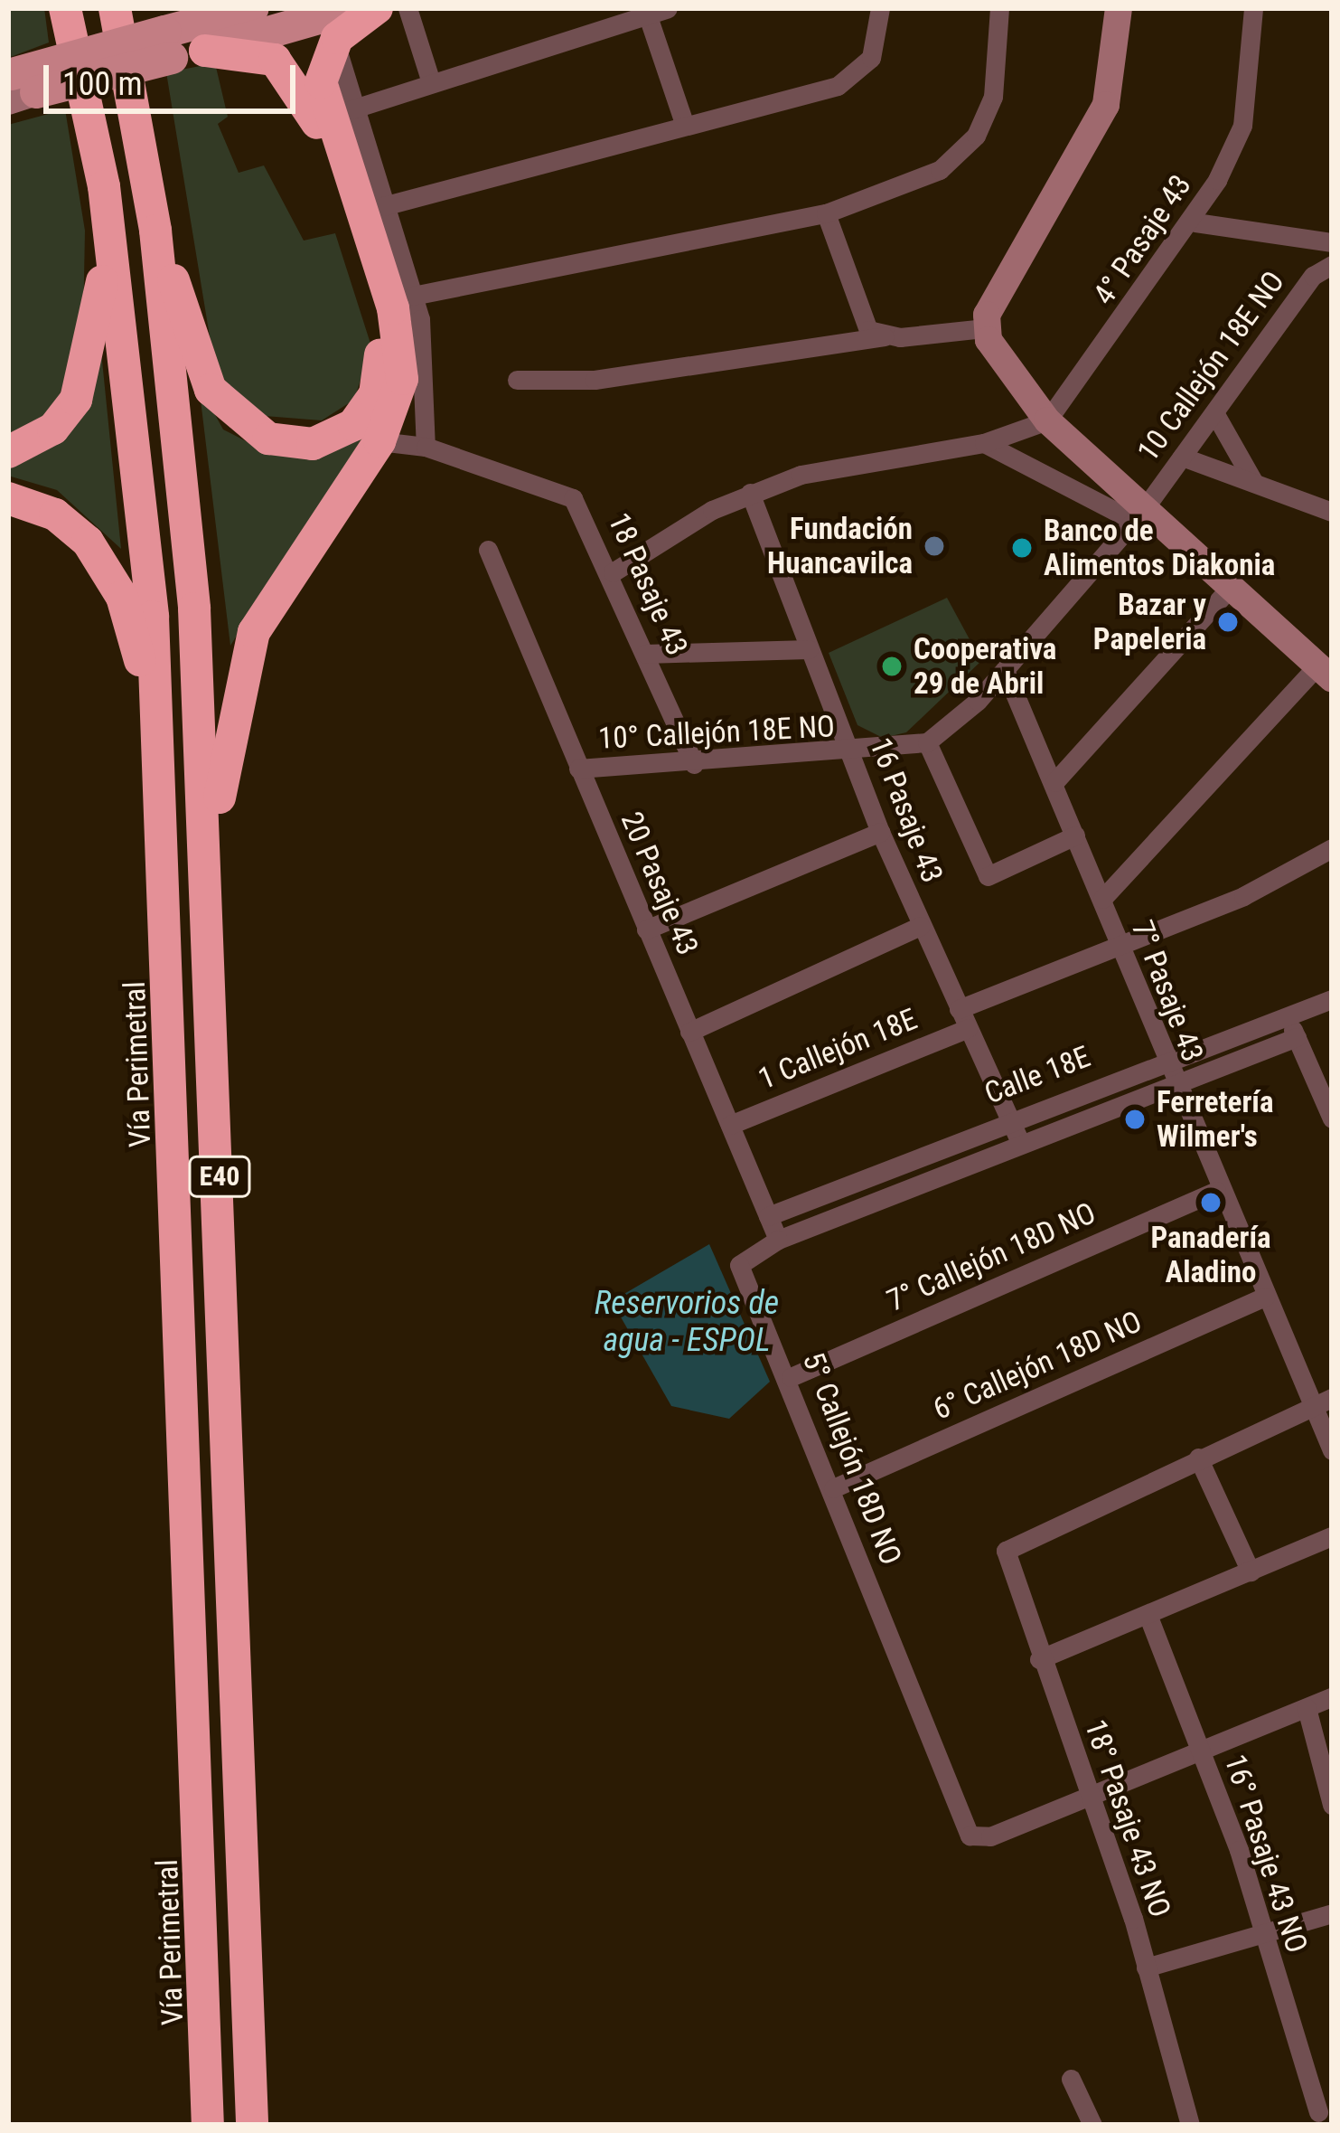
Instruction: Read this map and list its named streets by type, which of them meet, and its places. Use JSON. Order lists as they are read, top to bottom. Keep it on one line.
{"streets":{"highway":["Vía Perimetral","E40"],"street":["4° Pasaje 43","10 Callejón 18E NO","18 Pasaje 43","10° Callejón 18E NO","16 Pasaje 43","20 Pasaje 43","7° Pasaje 43","1 Callejón 18E","Calle 18E","7° Callejón 18D NO","6° Callejón 18D NO","5° Callejón 18D NO","18° Pasaje 43 NO","16° Pasaje 43 NO"]},"crossings":[["18 Pasaje 43","10° Callejón 18E NO"],["10° Callejón 18E NO","16 Pasaje 43"],["10° Callejón 18E NO","20 Pasaje 43"],["16 Pasaje 43","1 Callejón 18E"],["16 Pasaje 43","Calle 18E"],["20 Pasaje 43","1 Callejón 18E"],["20 Pasaje 43","Calle 18E"],["20 Pasaje 43","5° Callejón 18D NO"],["7° Pasaje 43","1 Callejón 18E"],["7° Pasaje 43","Calle 18E"],["7° Pasaje 43","7° Callejón 18D NO"],["7° Pasaje 43","6° Callejón 18D NO"],["Calle 18E","5° Callejón 18D NO"],["7° Callejón 18D NO","5° Callejón 18D NO"],["6° Callejón 18D NO","5° Callejón 18D NO"],["5° Callejón 18D NO","18° Pasaje 43 NO"]],"water":["Reservorios de agua - ESPOL"],"places":["Fundación Huancavilca","Banco de Alimentos Diakonia","Bazar y Papeleria","Cooperativa 29 de Abril","Ferretería Wilmer's","Panadería Aladino"],"scale_bar":"100 m"}
